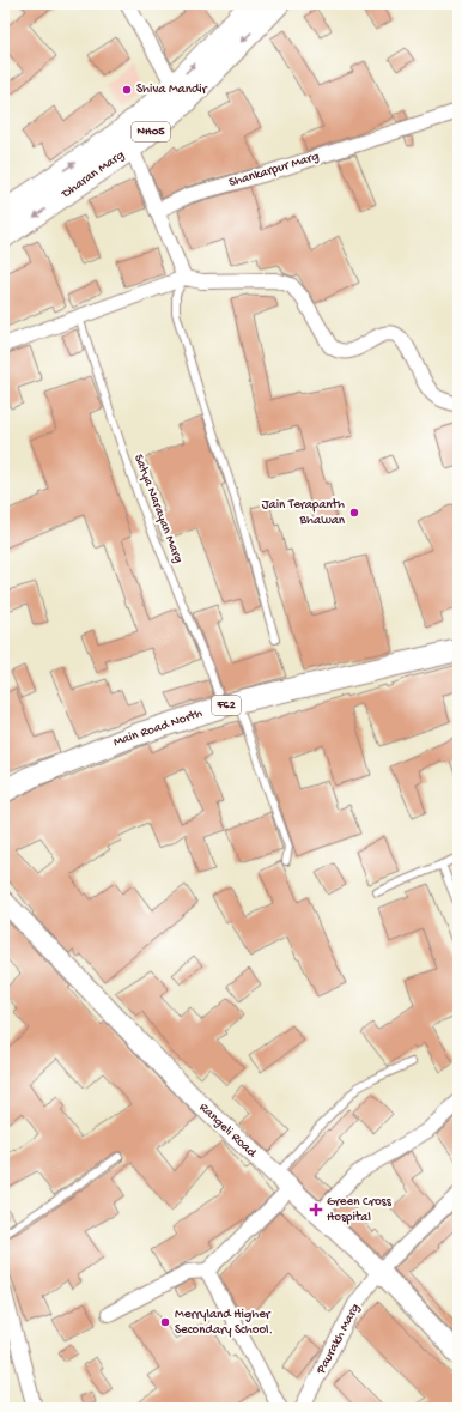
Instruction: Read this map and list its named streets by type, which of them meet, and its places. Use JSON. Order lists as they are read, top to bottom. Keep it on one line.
{"streets":{"main road":["NH05","Dharan Marg","F62","Main Road North","Rangeli Road"],"street":["Shankarpur Marg","Paurakh Marg"],"lane":["Satya Narayan Marg"]},"crossings":[["Satya Narayan Marg","Main Road North"],["Rangeli Road","Paurakh Marg"]],"places":{"other":["Shiva Mandir","Jain Terapanth Bhawan","Merryland Higher Secondary School."],"health":["Green Cross Hospital"]}}
